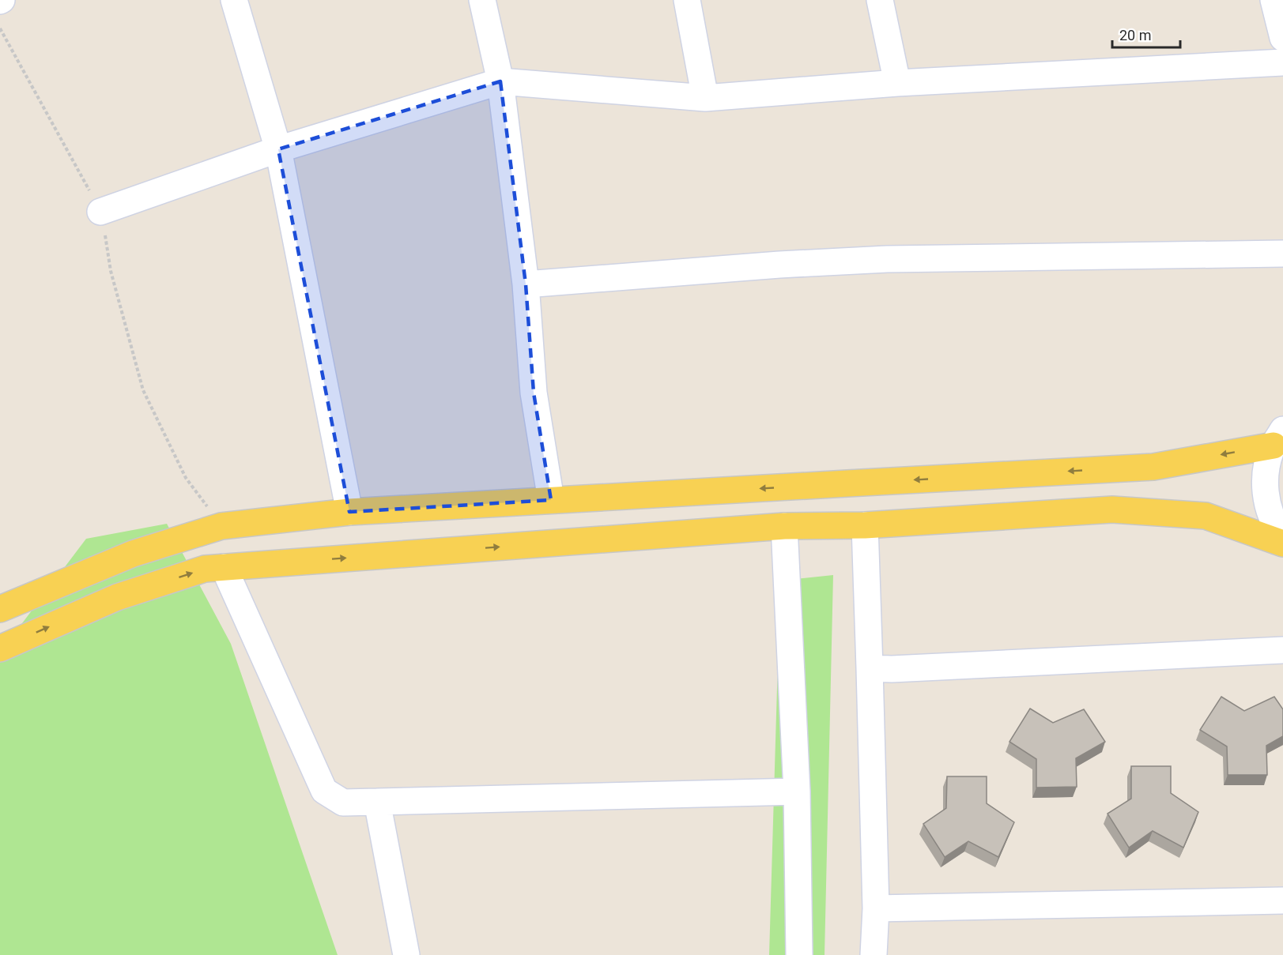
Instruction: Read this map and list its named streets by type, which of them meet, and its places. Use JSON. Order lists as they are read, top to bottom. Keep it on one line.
{"scale_bar":"20 m"}
